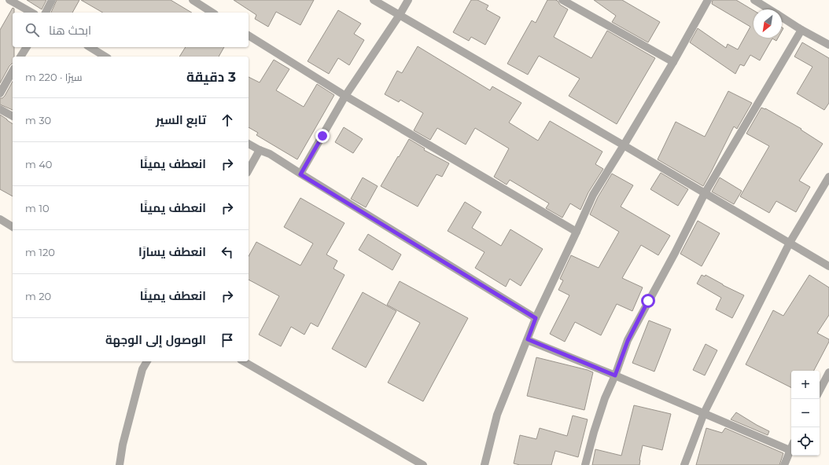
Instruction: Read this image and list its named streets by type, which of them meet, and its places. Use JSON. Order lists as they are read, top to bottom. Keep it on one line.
{"north":"bottom left","page":{"search":"ابحث هنا","heading":["3 دقيقة","سيرًا · 220 m"],"list":[["تابع السير","30 m"],["انعطف يمينًا","40 m"],["انعطف يمينًا","10 m"],["انعطف يسارًا","120 m"],["انعطف يمينًا","20 m"],"الوصول إلى الوجهة"],"map_buttons":["+","−"]}}
